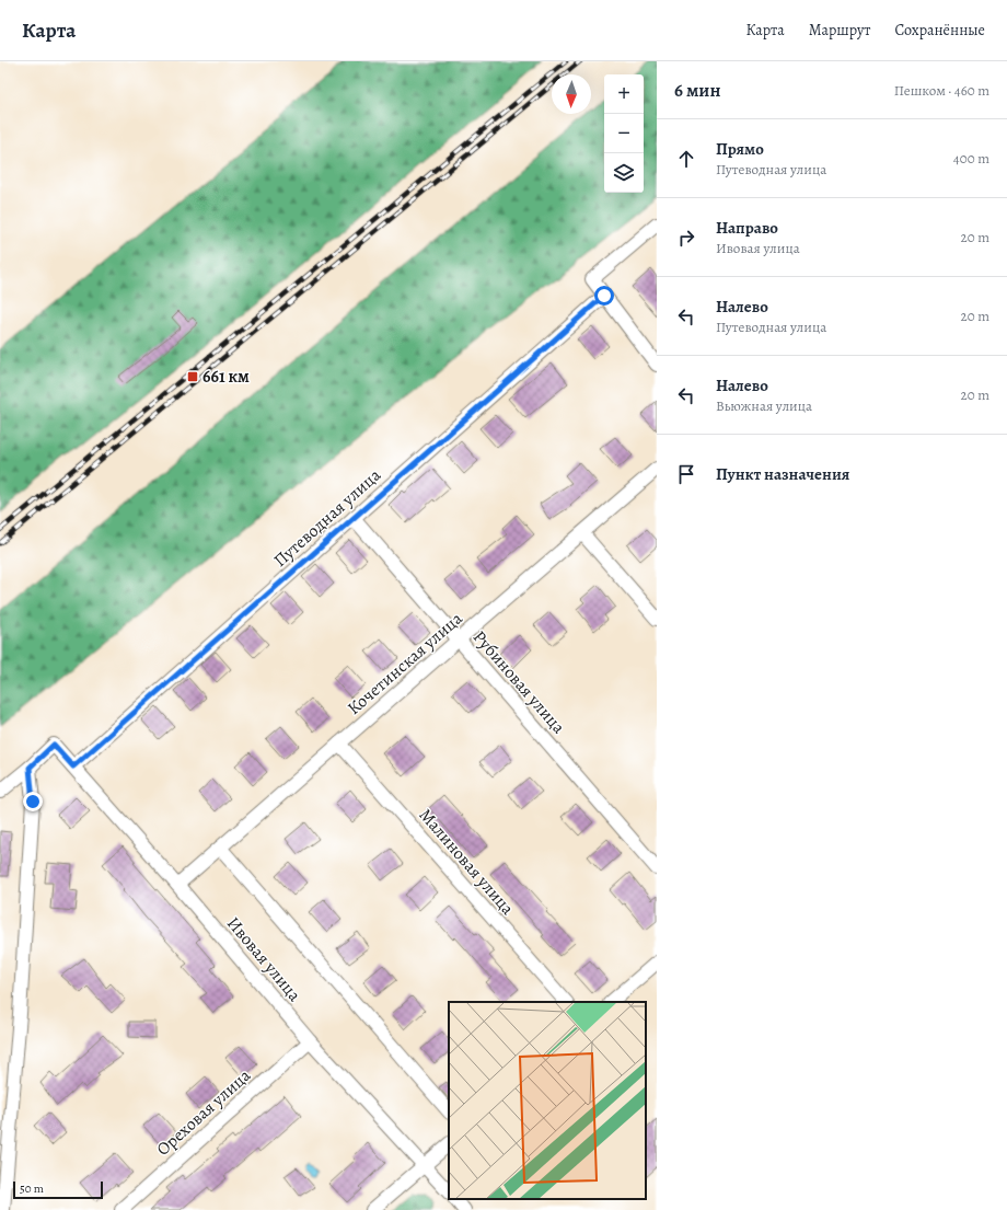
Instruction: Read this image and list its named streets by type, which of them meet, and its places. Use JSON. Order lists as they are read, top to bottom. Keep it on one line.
{"streets":{"street":["Путеводная улица","Кочетинская улица","Рубиновая улица","Малиновая улица","Ивовая улица","Ореховая улица"]},"crossings":[["Путеводная улица","Рубиновая улица"],["Путеводная улица","Ивовая улица"],["Кочетинская улица","Рубиновая улица"],["Кочетинская улица","Малиновая улица"],["Кочетинская улица","Ивовая улица"],["Ивовая улица","Ореховая улица"]],"places":{"transit":["661 км"]},"scale_bar":"50 m","north":"bottom","page":{"header":"Карта","nav":["Карта","Маршрут","Сохранённые"],"heading":["6 мин","Пешком · 460 m"],"map_buttons":["+","−"],"list":[["Прямо","Путеводная улица","400 m"],["Направо","Ивовая улица","20 m"],["Налево","Путеводная улица","20 m"],["Налево","Вьюжная улица","20 m"],"Пункт назначения"],"scale":"50 m"}}
